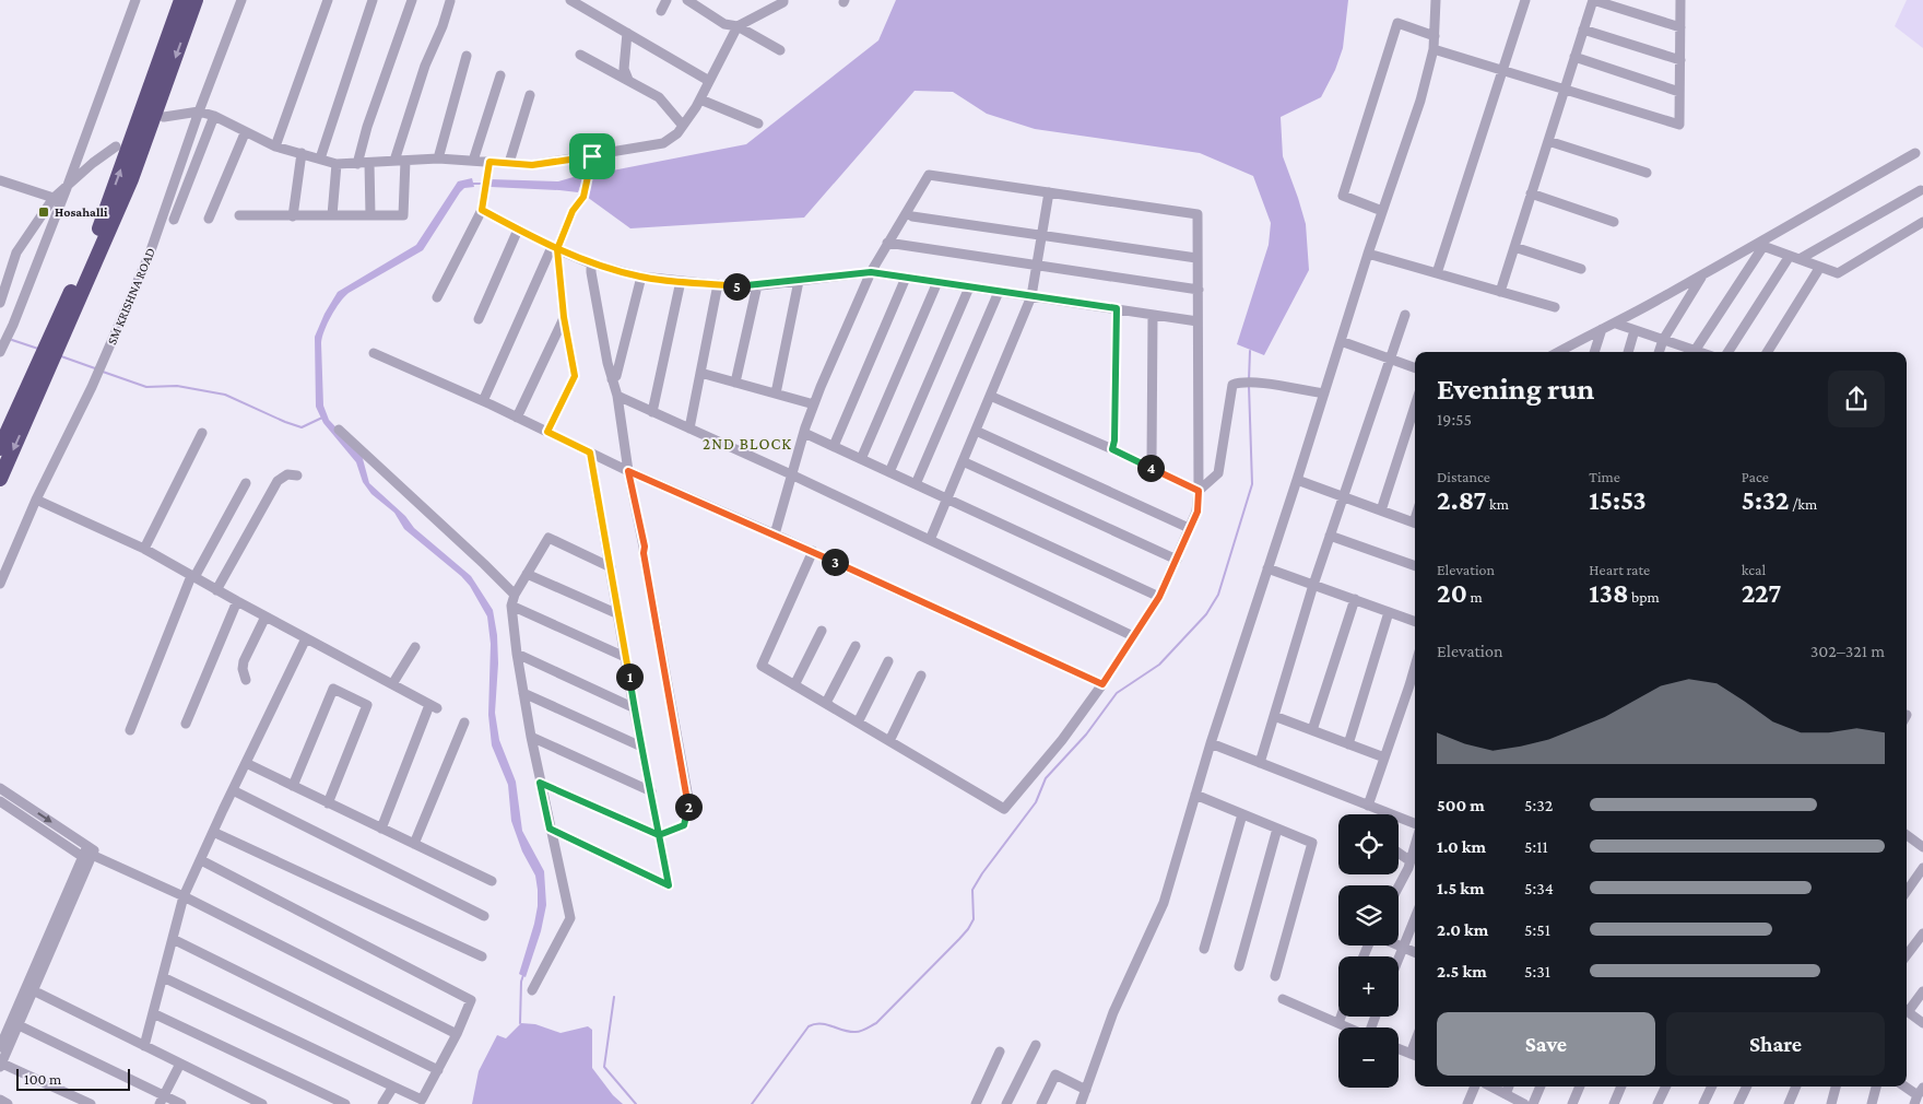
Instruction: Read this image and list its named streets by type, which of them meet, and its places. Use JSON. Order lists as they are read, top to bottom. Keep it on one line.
{"streets":{"street":["SM KRISHNA ROAD"]},"districts":["2ND BLOCK"],"places":{"transit":["Hosahalli"]},"scale_bar":"100 m","page":{"pins":["5","4","3","1","2"],"heading":["Evening run","19:55"],"stats":[["Distance","2.87 km"],["Time","15:53"],["Pace","5:32 /km"],["Elevation","20 m"],["Heart rate","138 bpm"],["kcal","227"]],"chart":["Elevation","302–321 m"],"list":[{"name":"500 m","note":"5:32"},{"name":"1.0 km","note":"5:11"},{"name":"1.5 km","note":"5:34"},{"name":"2.0 km","note":"5:51"},{"name":"2.5 km","note":"5:31"}],"map_buttons":["+","−"],"buttons":["Save","Share"],"scale":"100 m"}}
